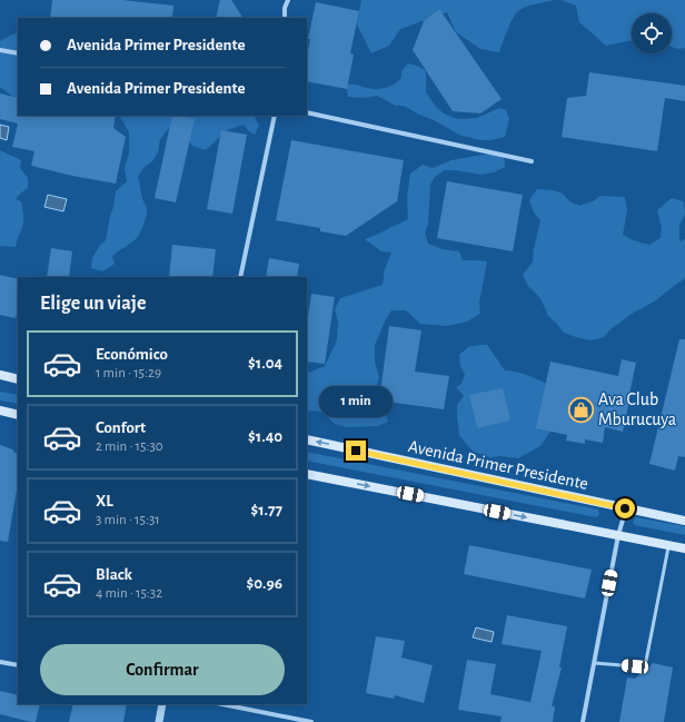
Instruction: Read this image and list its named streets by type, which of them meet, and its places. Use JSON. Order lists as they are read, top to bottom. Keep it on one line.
{"streets":{"main road":["Avenida Primer Presidente"]},"places":{"shop":["Ava Club Mburucuya"]},"page":{"banner":["Avenida Primer Presidente","Avenida Primer Presidente"],"heading":"Elige un viaje","list":[{"name":"Económico","note":"1 min · 15:29","value":"$1.04"},{"name":"Confort","note":"2 min · 15:30","value":"$1.40"},{"name":"XL","note":"3 min · 15:31","value":"$1.77"},{"name":"Black","note":"4 min · 15:32","value":"$0.96"}],"bubble":"1 min","buttons":"Confirmar"}}
